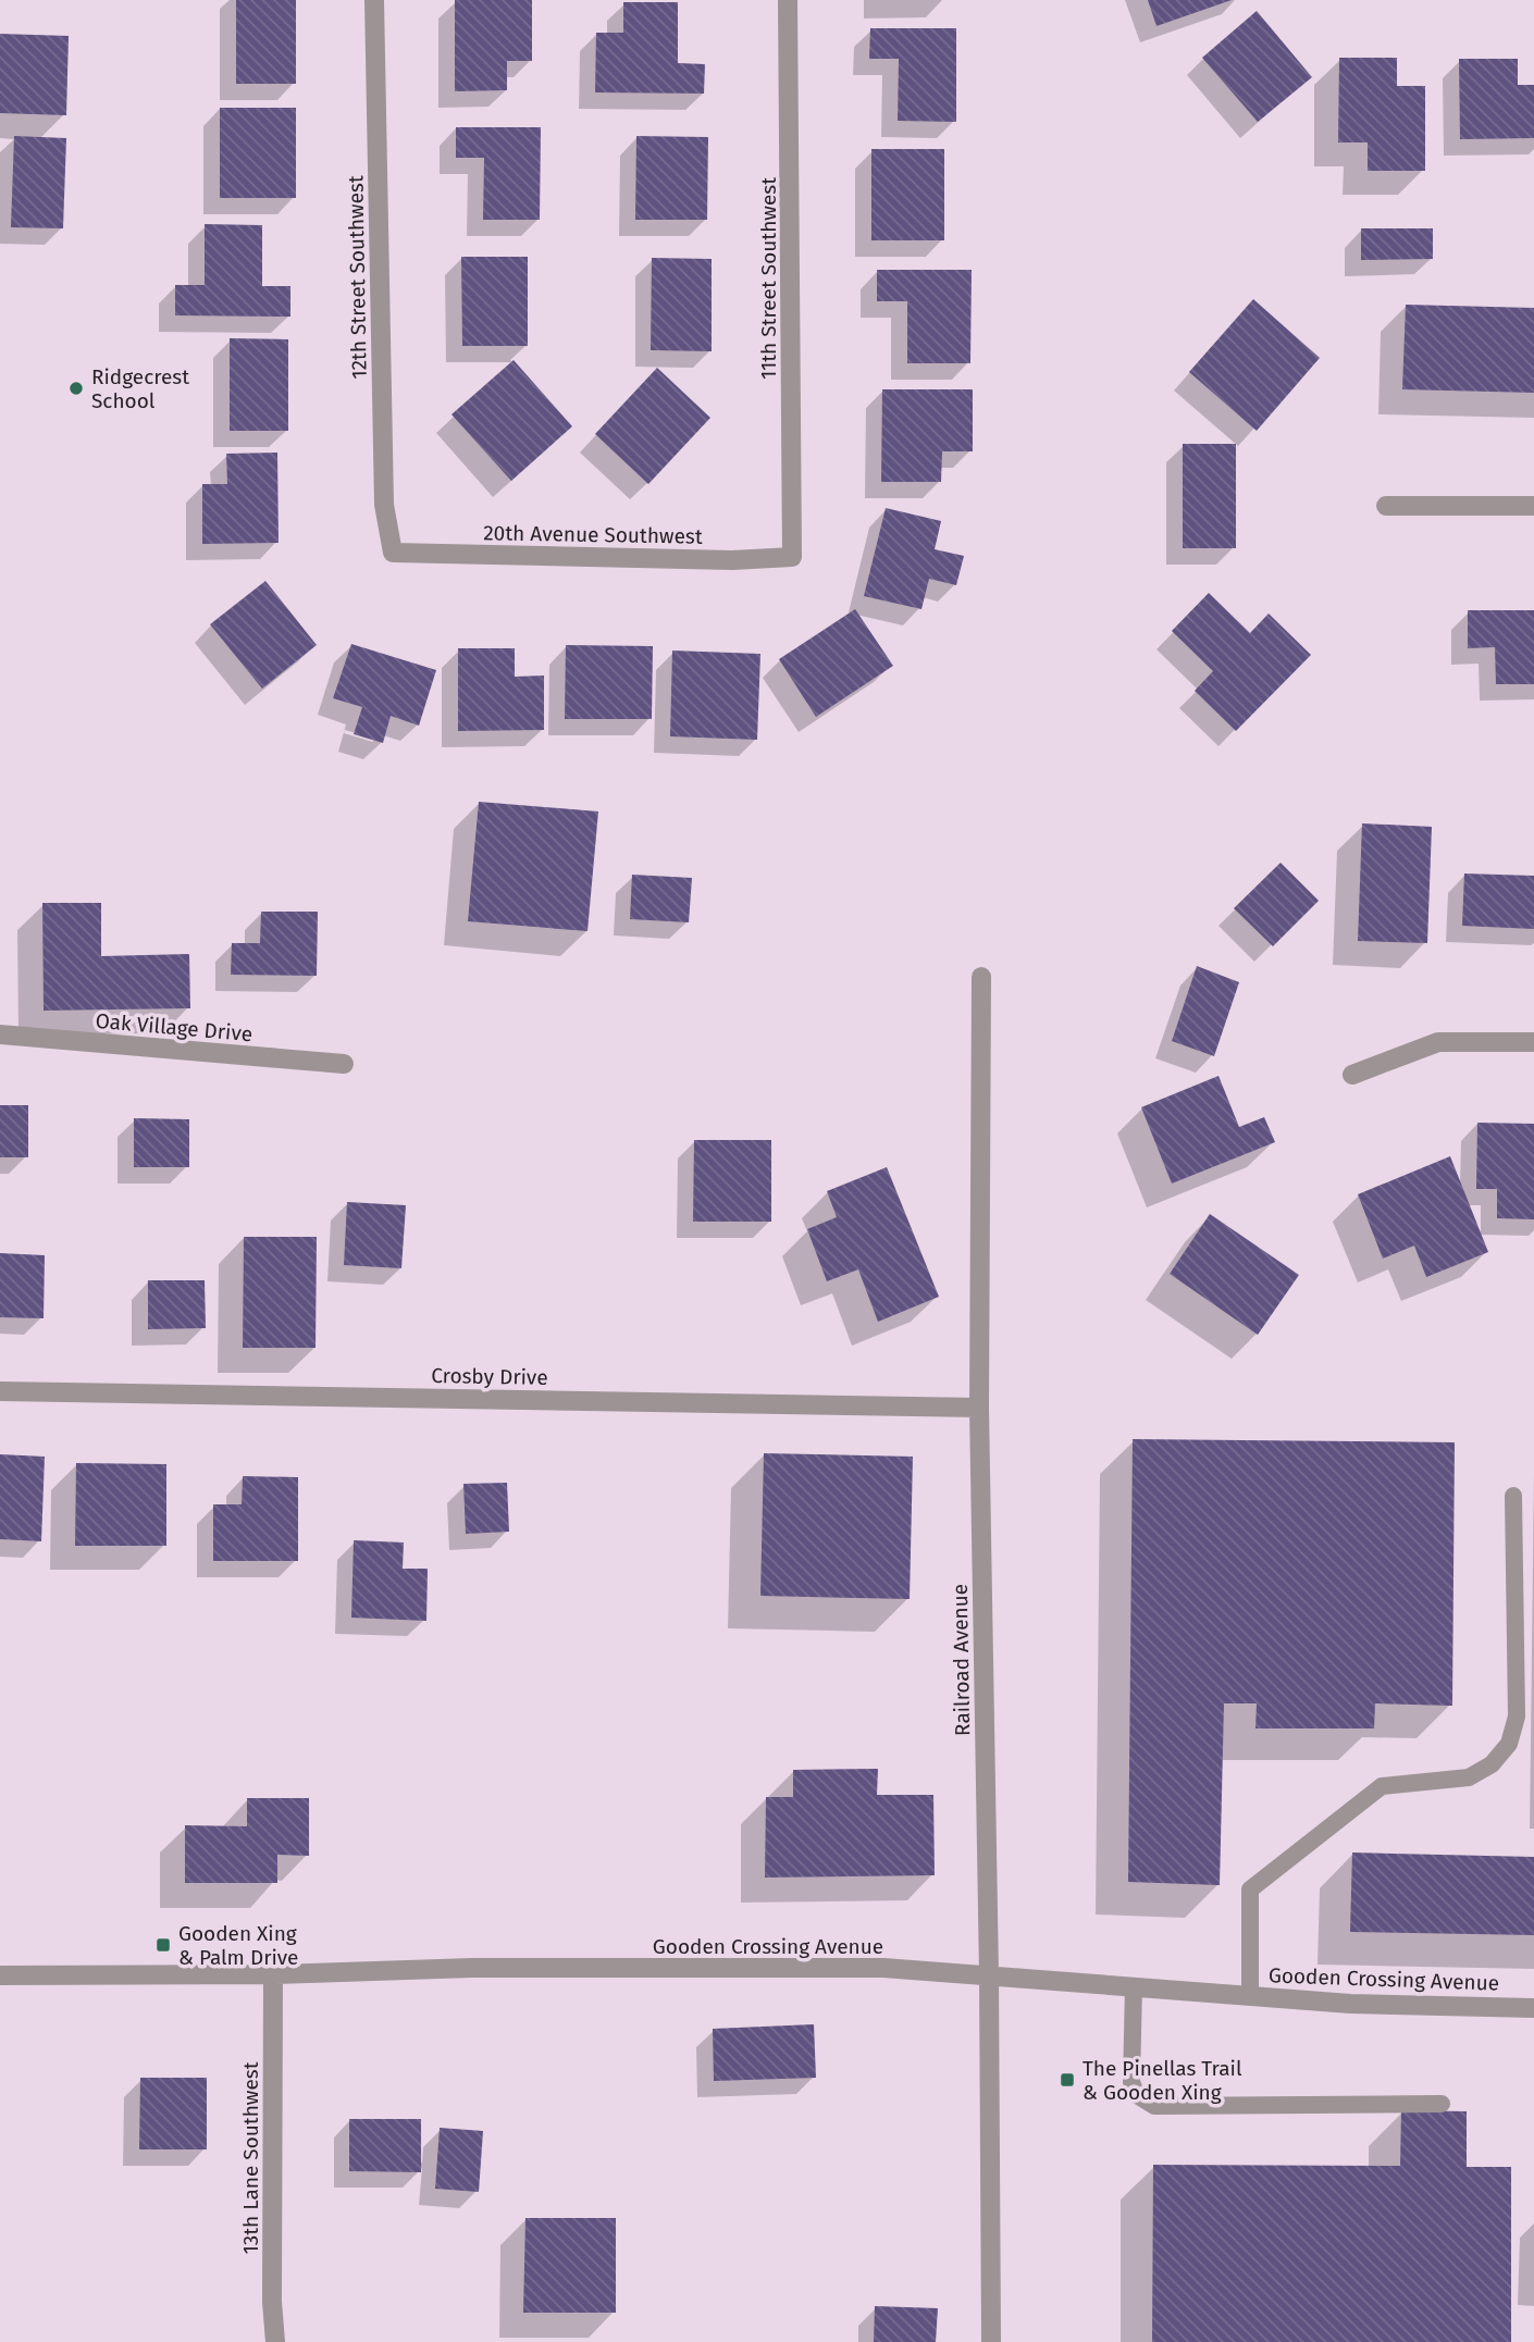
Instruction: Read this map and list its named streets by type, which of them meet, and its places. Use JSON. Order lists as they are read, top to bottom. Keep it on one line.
{"streets":{"street":["12th Street Southwest","11th Street Southwest","20th Avenue Southwest","Oak Village Drive","Crosby Drive","Railroad Avenue","Gooden Crossing Avenue","13th Lane Southwest"]},"crossings":[["12th Street Southwest","20th Avenue Southwest"],["11th Street Southwest","20th Avenue Southwest"],["Crosby Drive","Railroad Avenue"],["Railroad Avenue","Gooden Crossing Avenue"],["Gooden Crossing Avenue","13th Lane Southwest"]],"places":{"other":["Ridgecrest School"],"transit":["Gooden Xing & Palm Drive","The Pinellas Trail & Gooden Xing"]}}
